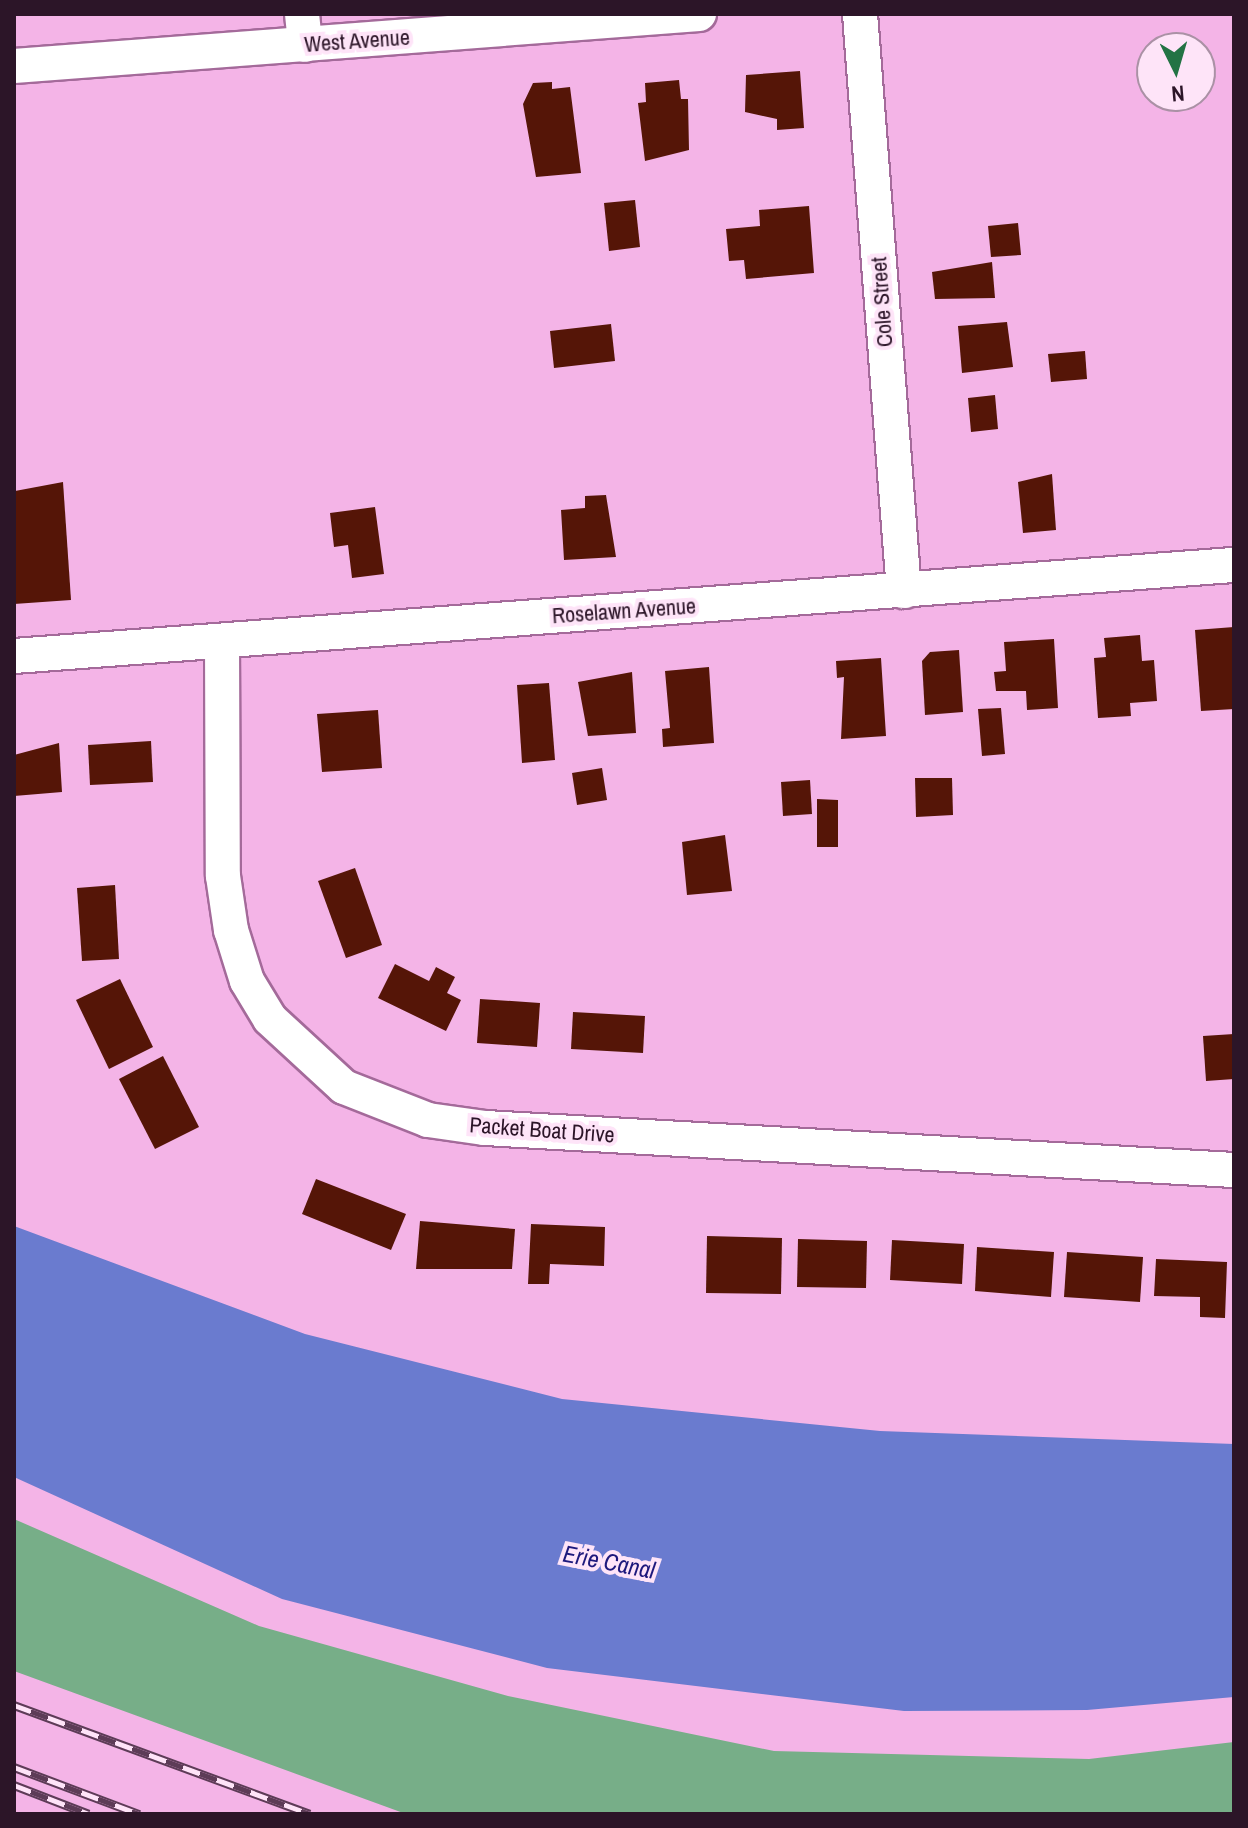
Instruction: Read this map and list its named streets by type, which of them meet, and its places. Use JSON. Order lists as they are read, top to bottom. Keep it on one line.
{"streets":{"street":["West Avenue","Cole Street","Roselawn Avenue","Packet Boat Drive"]},"crossings":[["Cole Street","Roselawn Avenue"],["Roselawn Avenue","Packet Boat Drive"]],"water":["Erie Canal"],"north":"bottom"}
